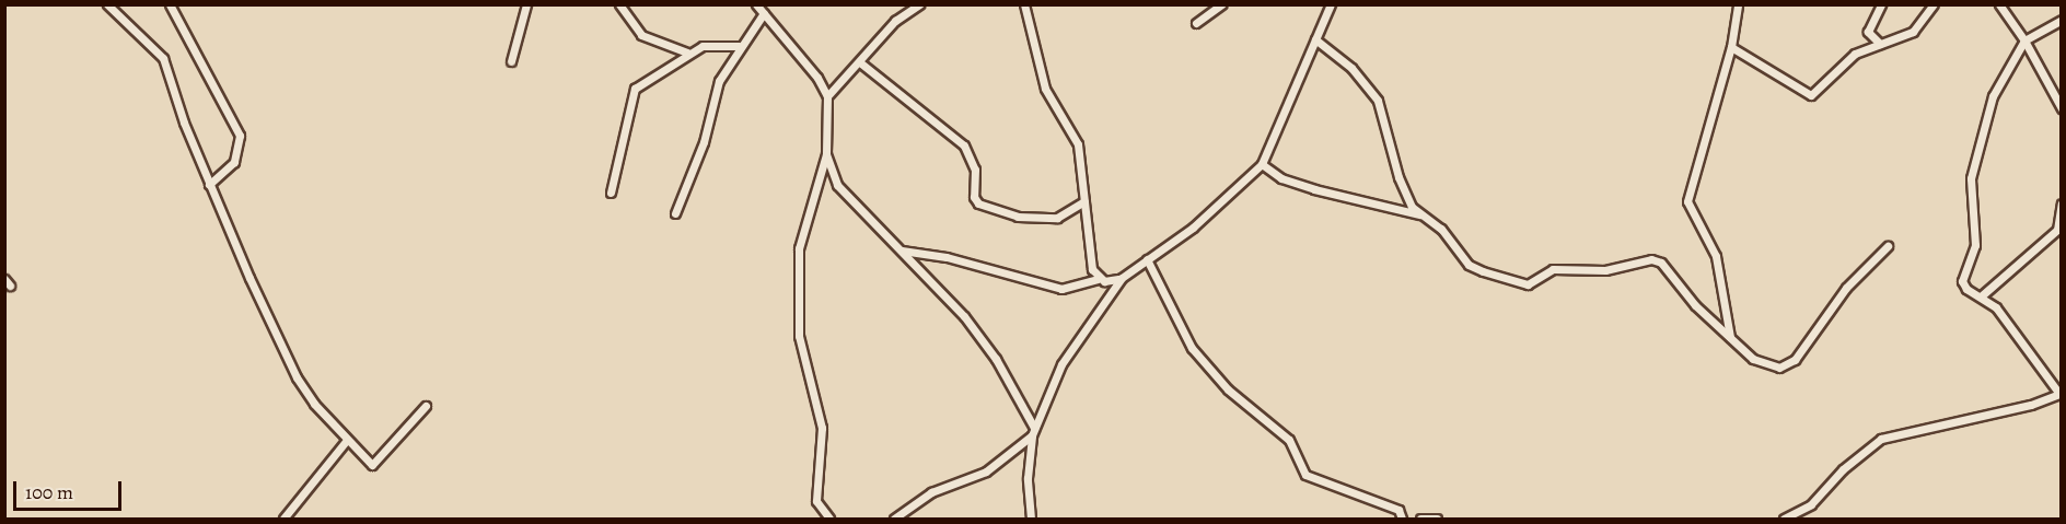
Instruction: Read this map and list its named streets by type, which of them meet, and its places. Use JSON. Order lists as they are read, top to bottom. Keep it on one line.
{"scale_bar":"100 m"}
